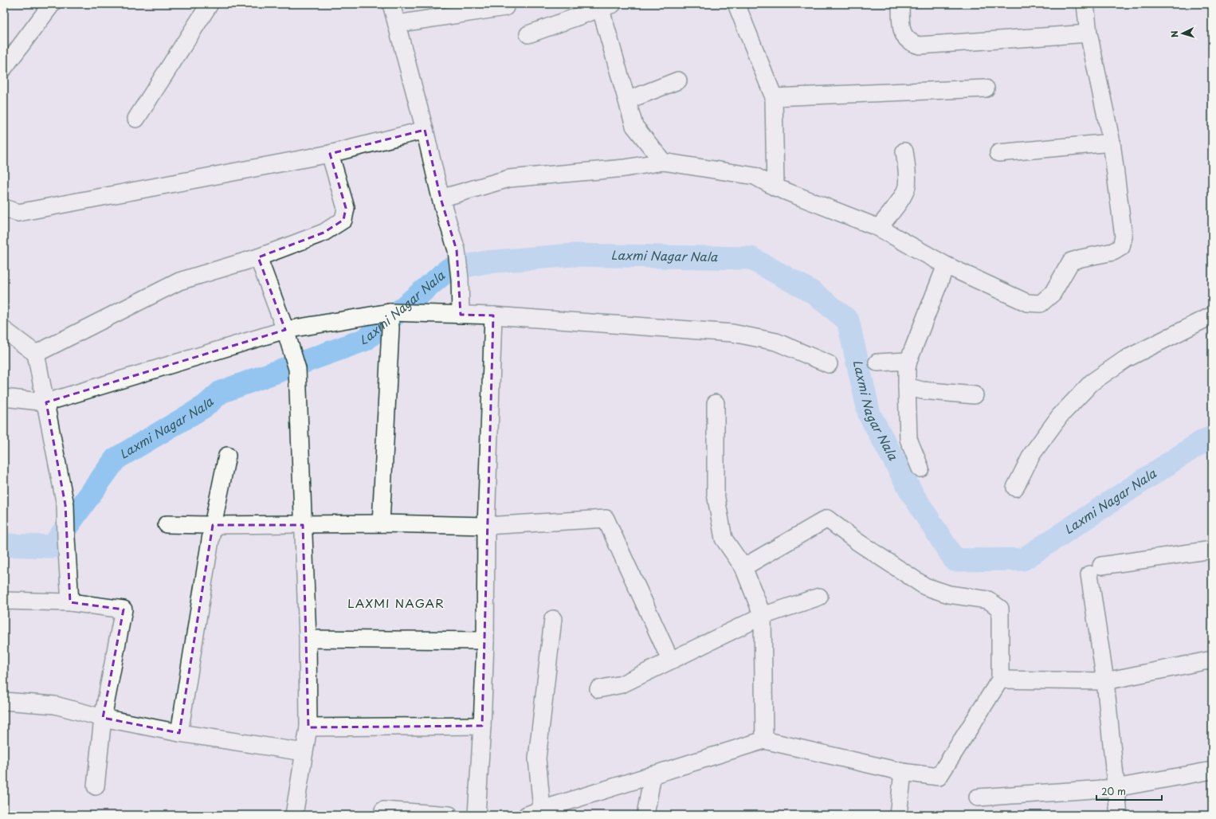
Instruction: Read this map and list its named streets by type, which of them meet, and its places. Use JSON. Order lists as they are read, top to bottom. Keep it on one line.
{"districts":["LAXMI NAGAR"],"water":["Laxmi Nagar Nala"],"scale_bar":"20 m","north":"left"}
